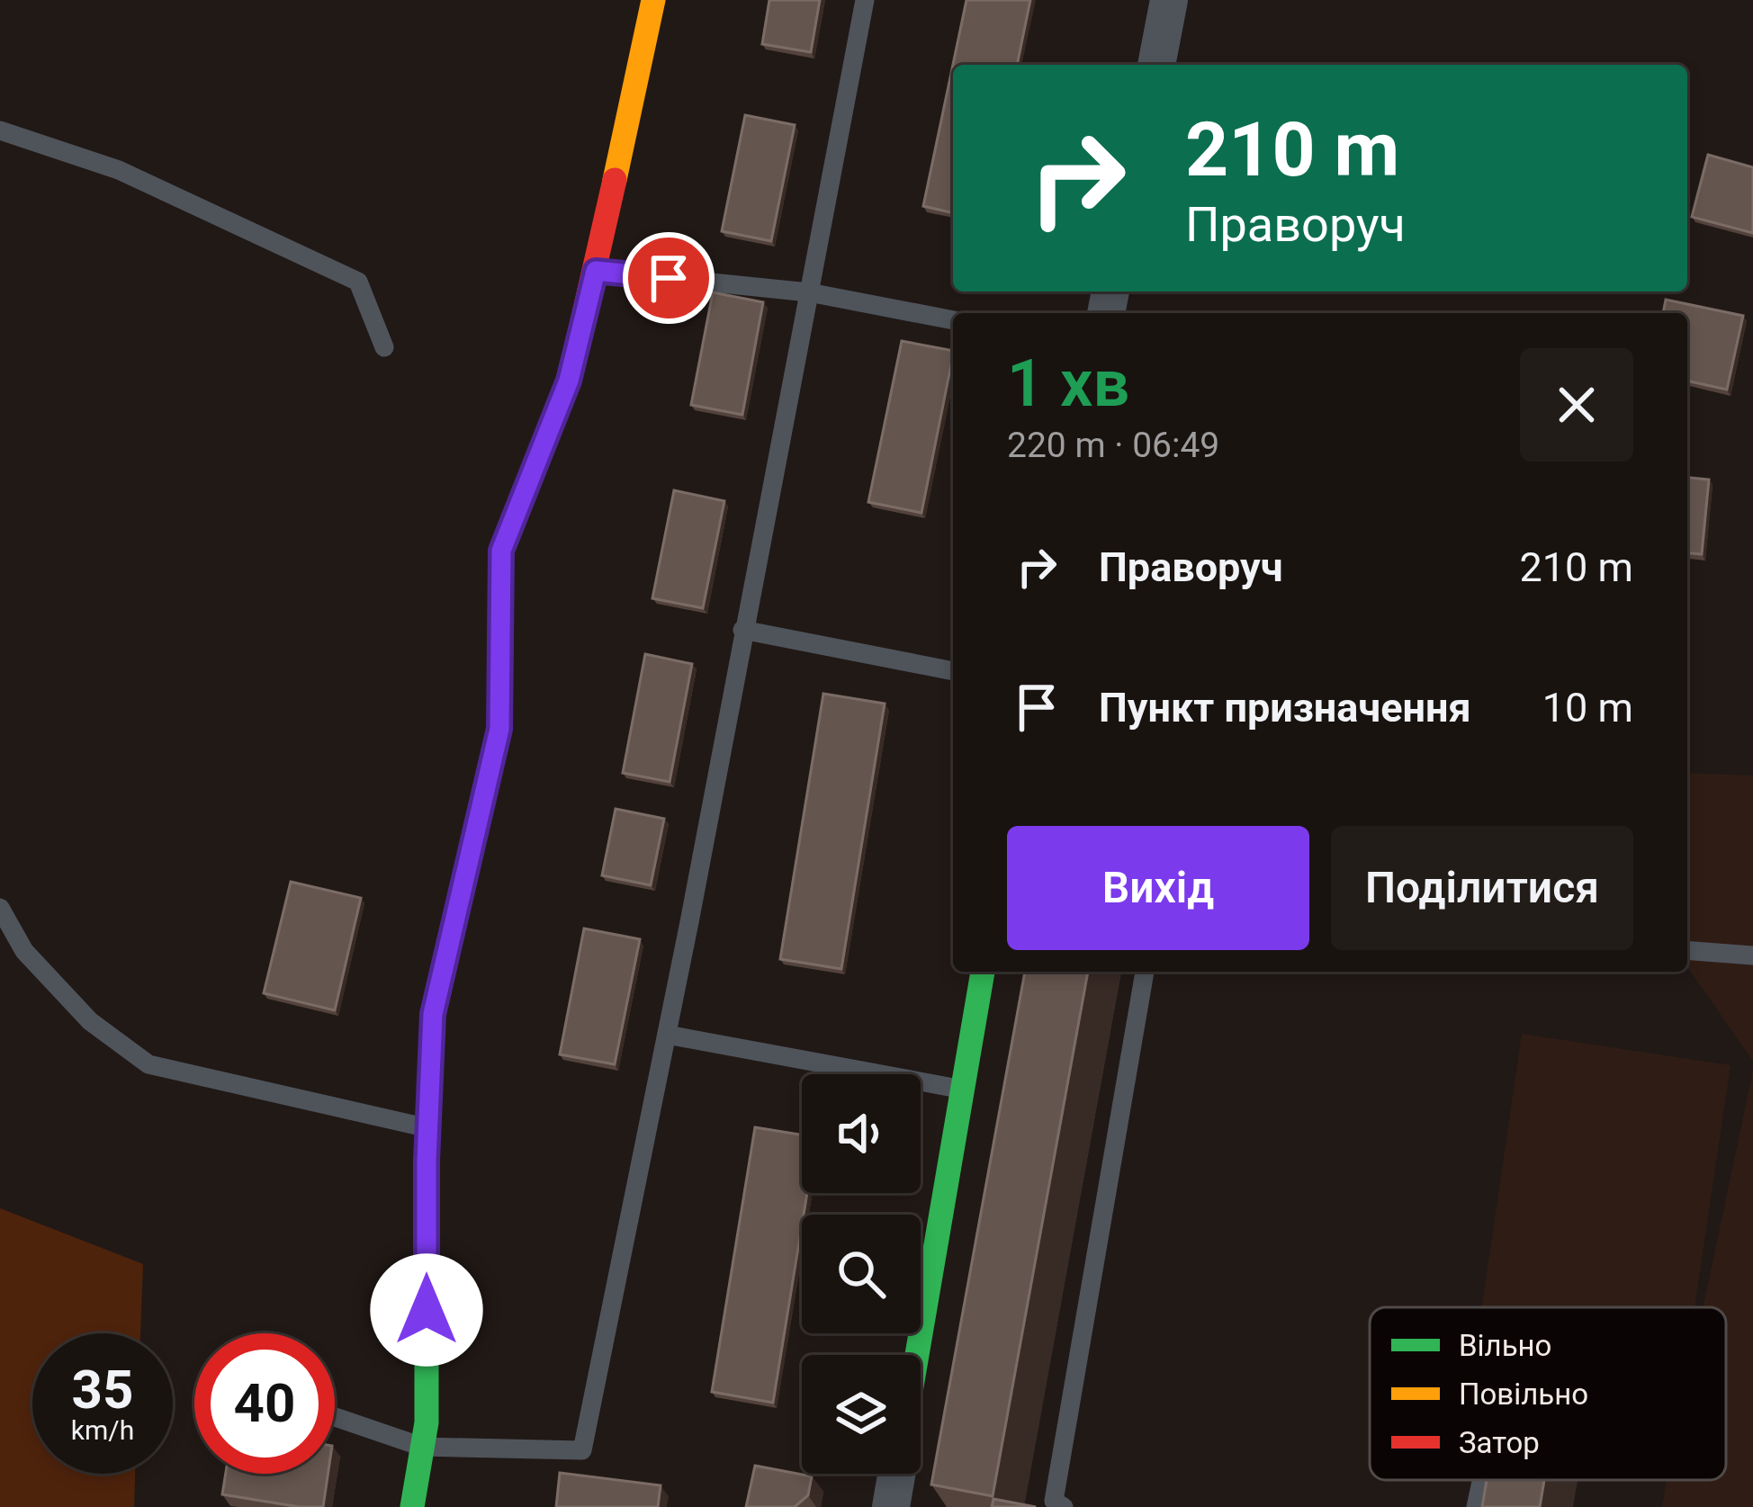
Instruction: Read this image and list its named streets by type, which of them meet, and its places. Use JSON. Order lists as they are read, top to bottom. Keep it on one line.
{"legend":["Вільно","Повільно","Затор"],"page":{"turn":["210 m","Праворуч"],"heading":["1 хв","220 m · 06:49"],"list":[{"name":"Праворуч","value":"210 m"},{"name":"Пункт призначення","value":"10 m"}],"buttons":["Вихід","Поділитися"],"speed":"35 km/h","limit":"40"}}
